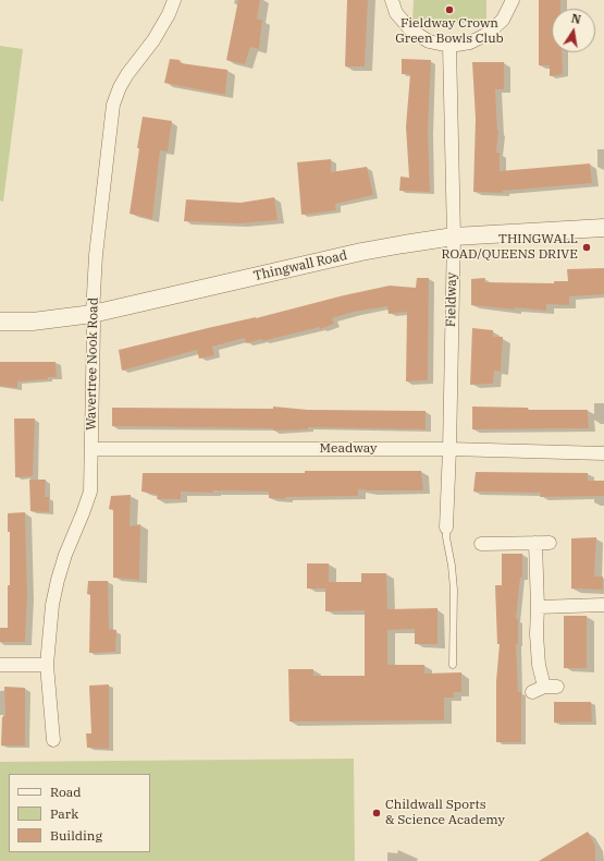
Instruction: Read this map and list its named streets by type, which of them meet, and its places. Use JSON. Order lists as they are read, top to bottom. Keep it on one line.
{"streets":{"street":["Thingwall Road","Fieldway","Wavertree Nook Road","Meadway"]},"crossings":[["Thingwall Road","Fieldway"],["Thingwall Road","Wavertree Nook Road"],["Fieldway","Meadway"],["Wavertree Nook Road","Meadway"]],"places":["Fieldway Crown Green Bowls Club","THINGWALL ROAD/QUEENS DRIVE","Childwall Sports & Science Academy"],"legend":["Road","Park","Building"],"north":"top"}
